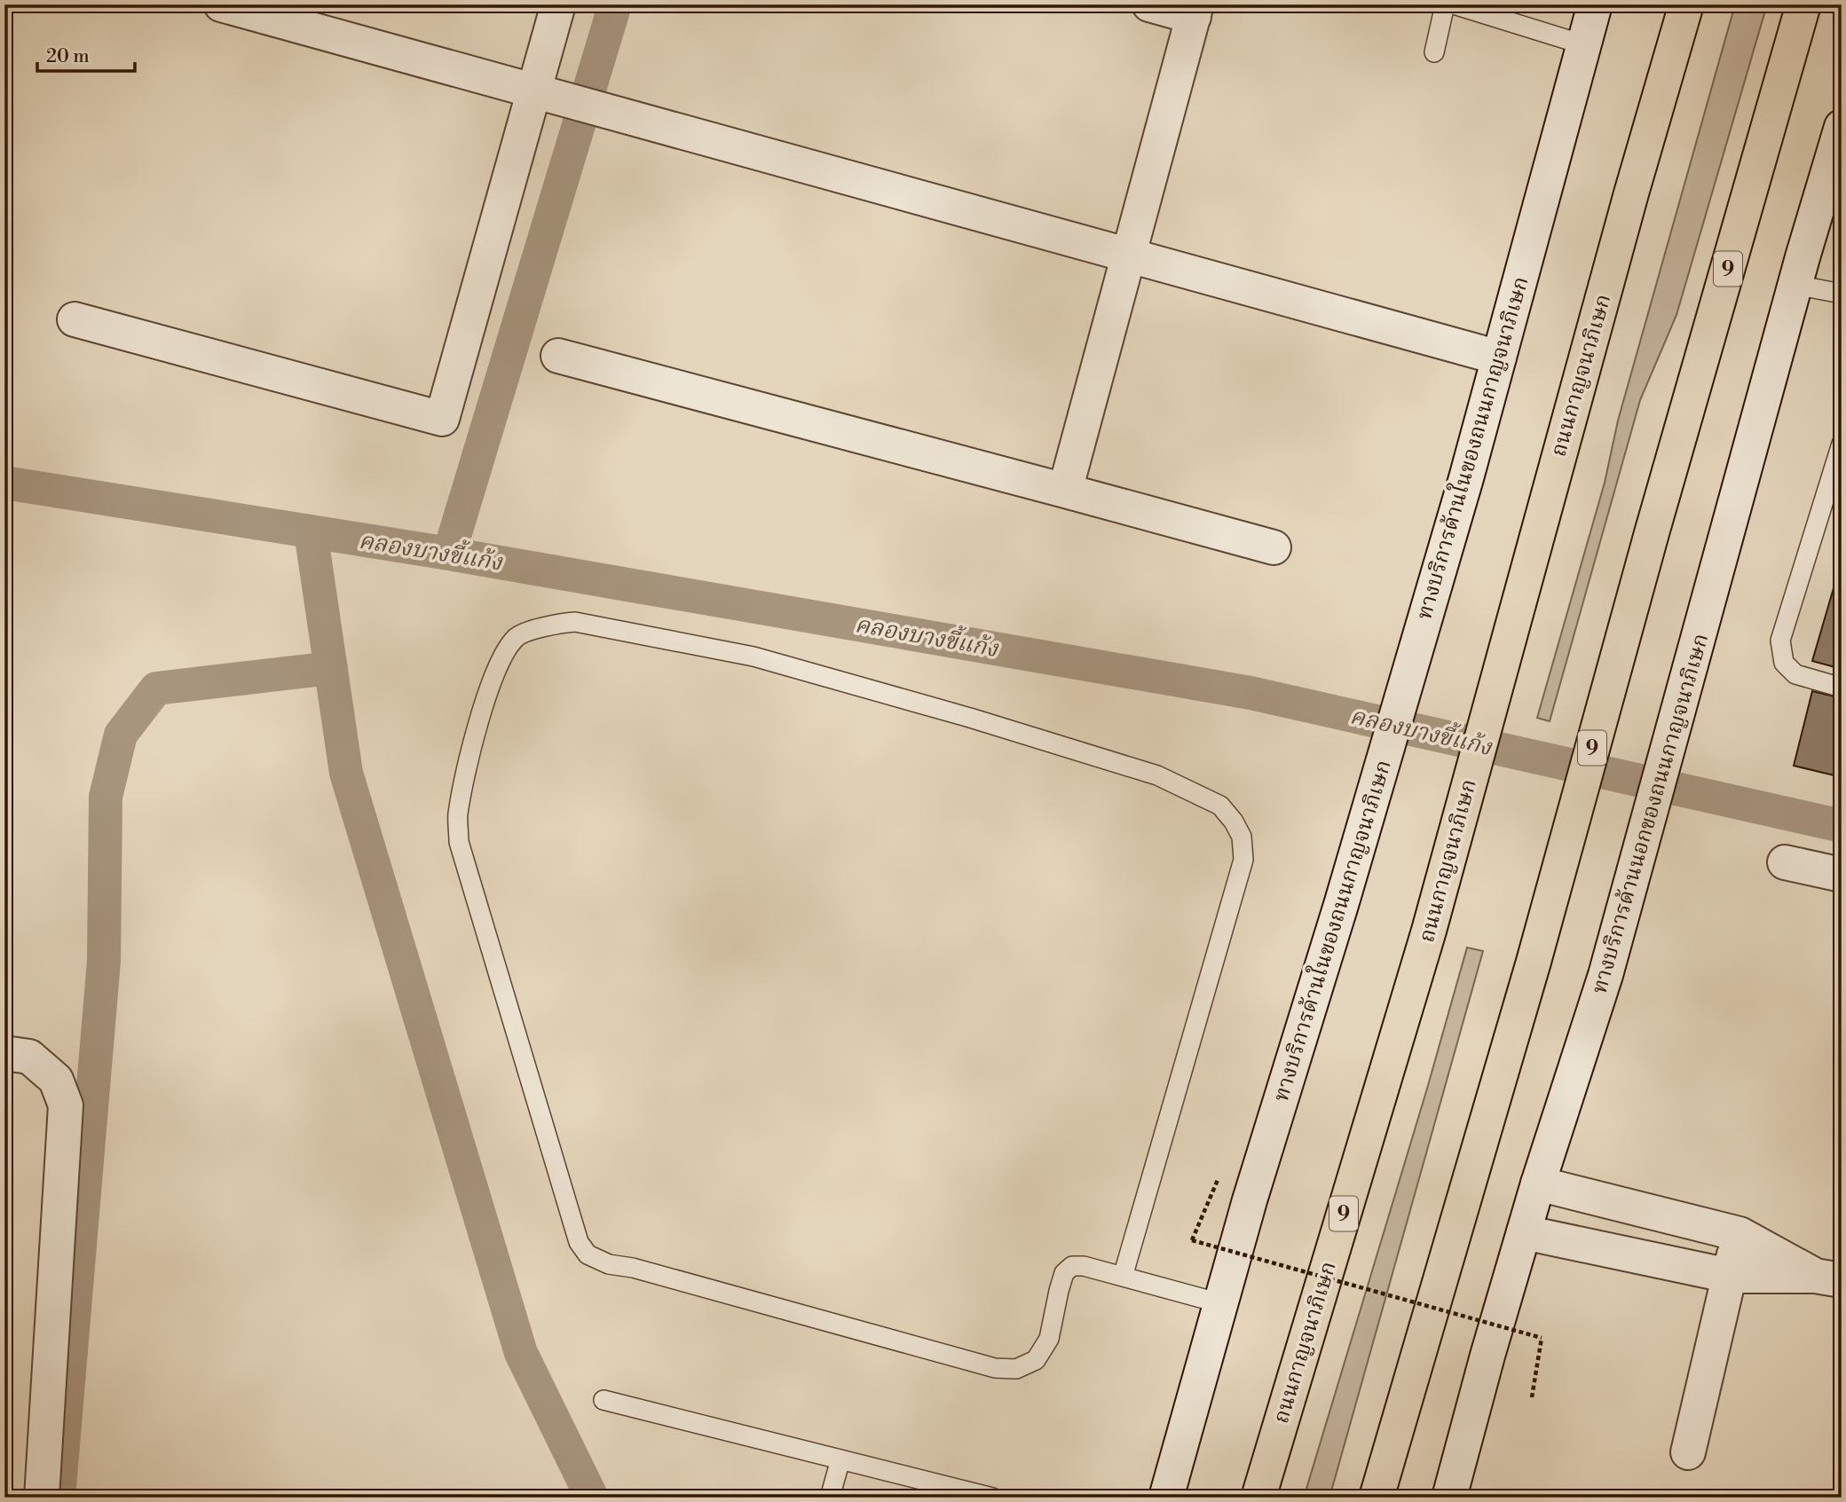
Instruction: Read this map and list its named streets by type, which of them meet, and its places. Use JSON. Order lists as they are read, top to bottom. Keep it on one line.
{"streets":{"highway":["9","ถนนกาญจนาภิเษก"],"street":["ทางบริการด้านในของถนนกาญจนาภิเษก","ทางบริการด้านนอกของถนนกาญจนาภิเษก"]},"water":["คลองบางขี้แก้ง"],"scale_bar":"20 m"}
